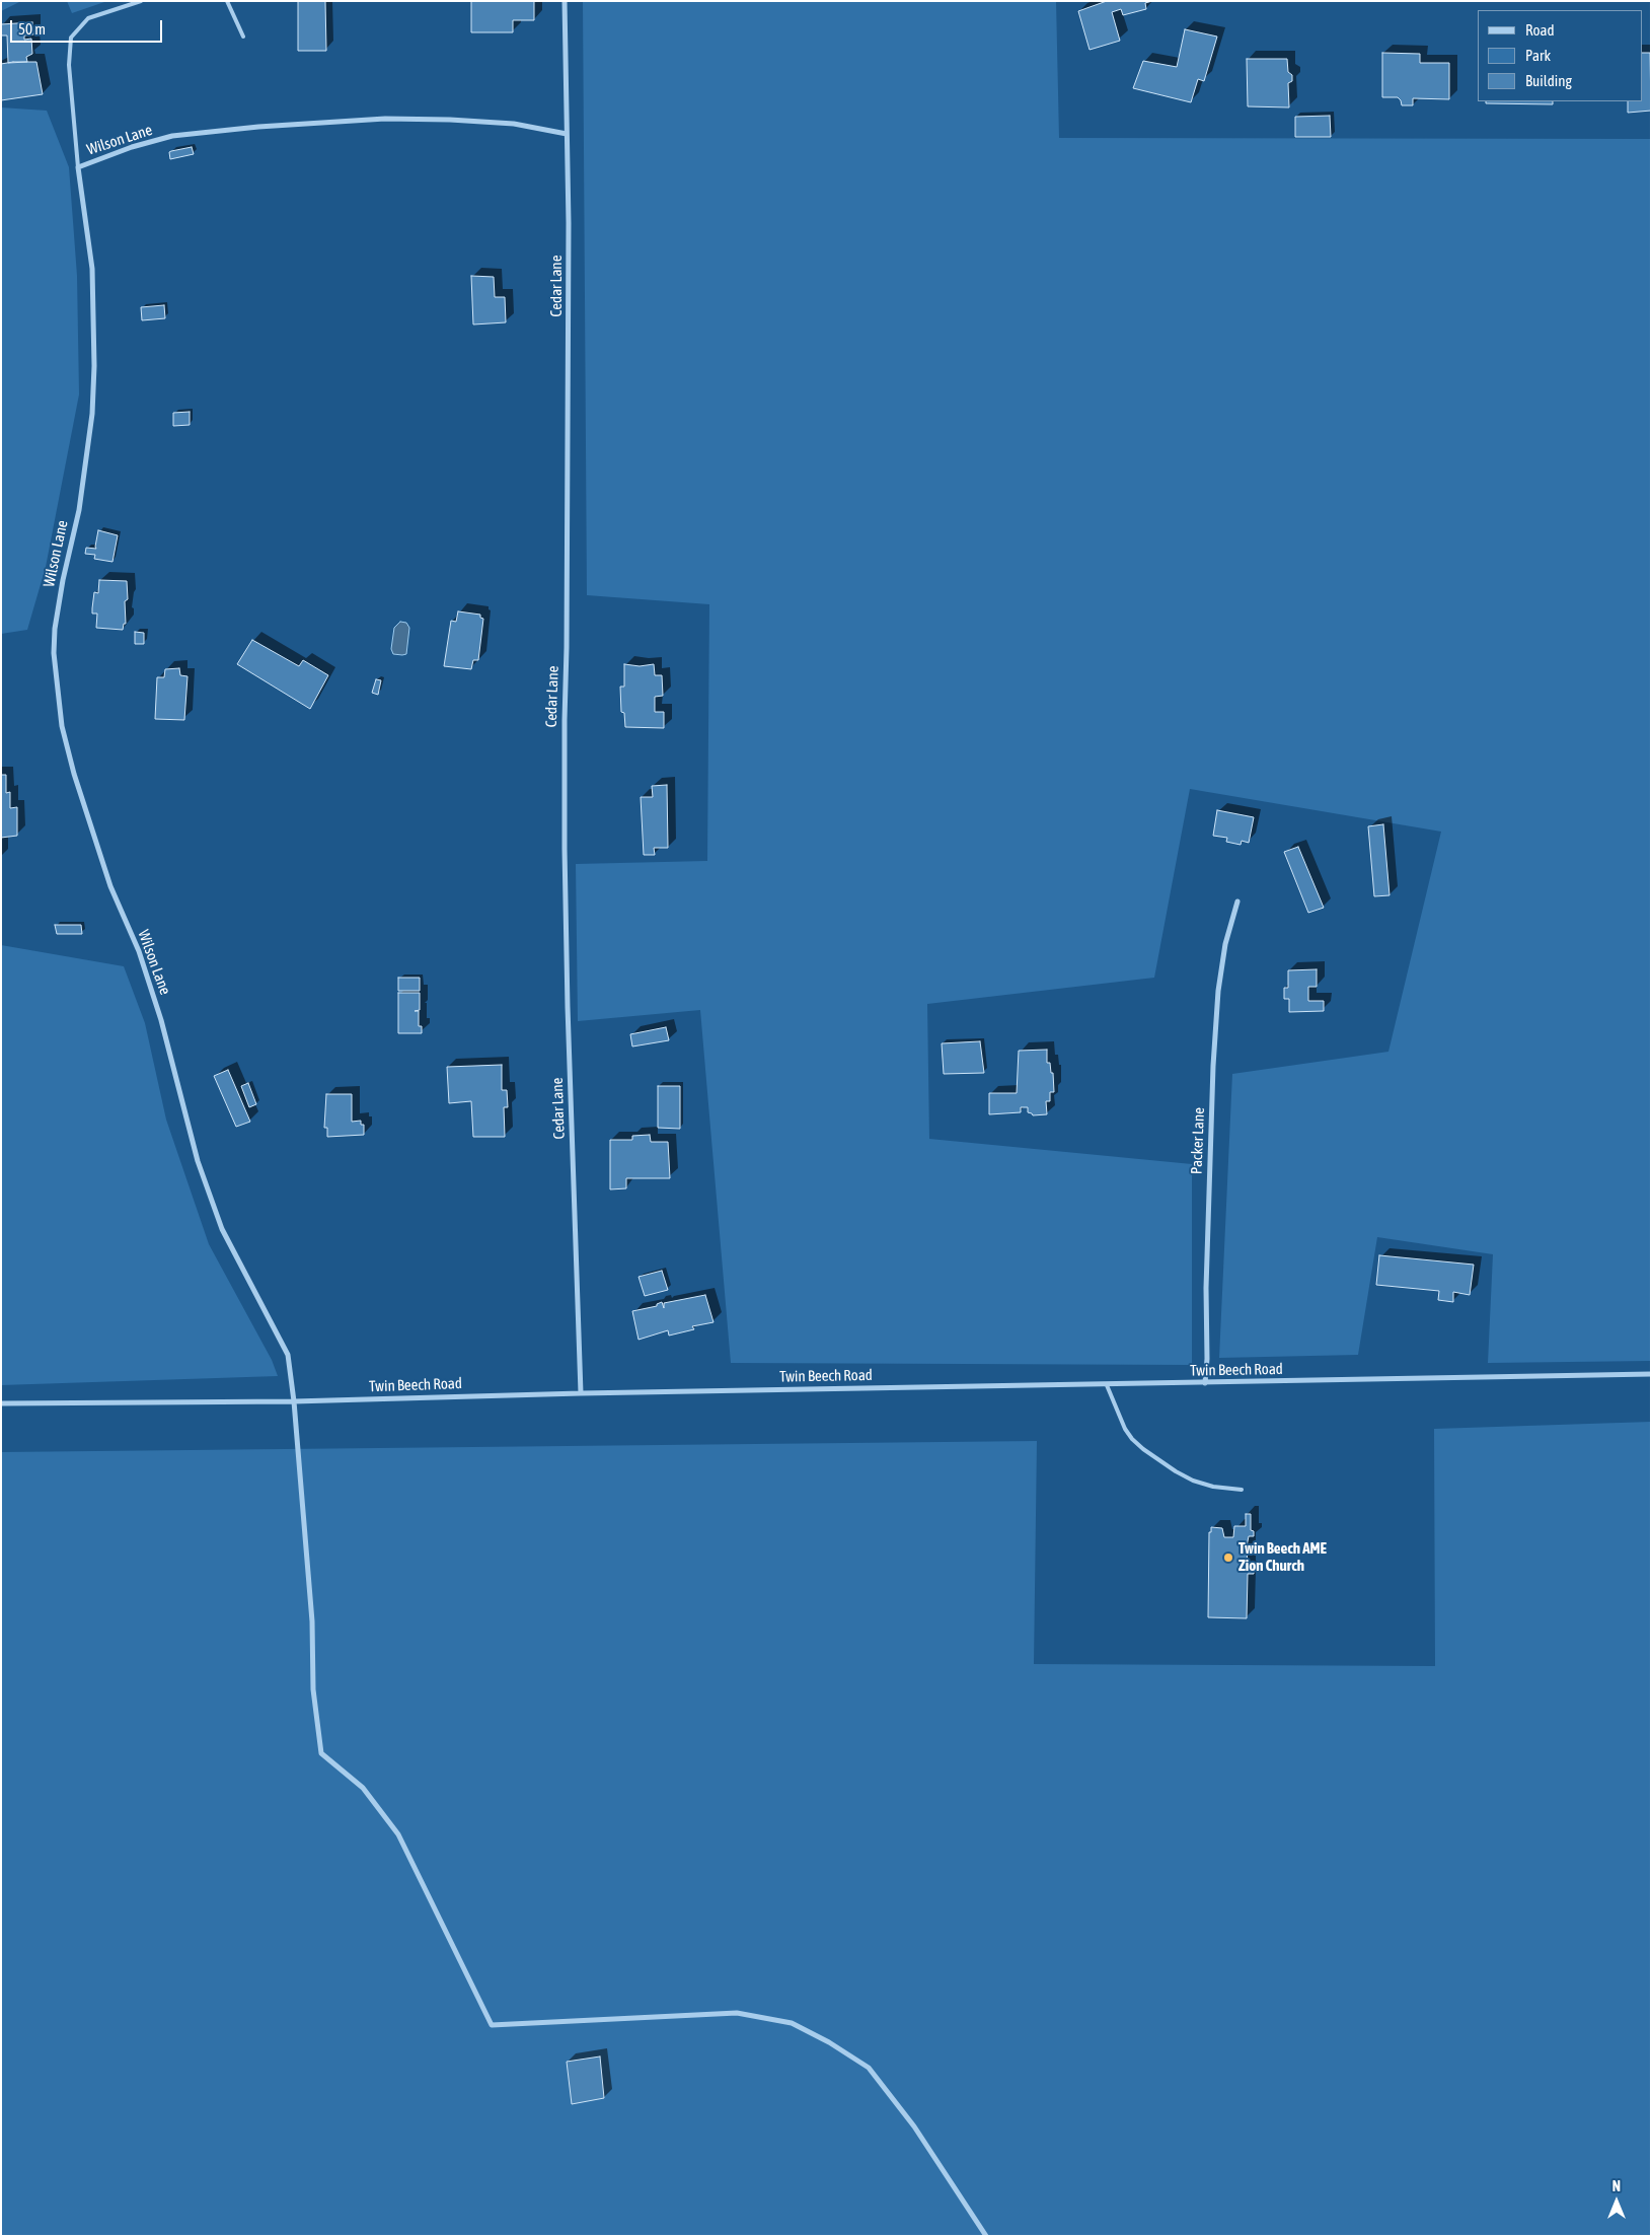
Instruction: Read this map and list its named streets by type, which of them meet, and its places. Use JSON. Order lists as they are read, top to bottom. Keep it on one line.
{"streets":{"street":["Wilson Lane","Cedar Lane","Packer Lane","Twin Beech Road"]},"crossings":[["Wilson Lane","Cedar Lane"],["Wilson Lane","Twin Beech Road"],["Cedar Lane","Twin Beech Road"],["Packer Lane","Twin Beech Road"]],"places":["Twin Beech AME Zion Church"],"legend":["Road","Park","Building"],"scale_bar":"50 m","north":"top"}
